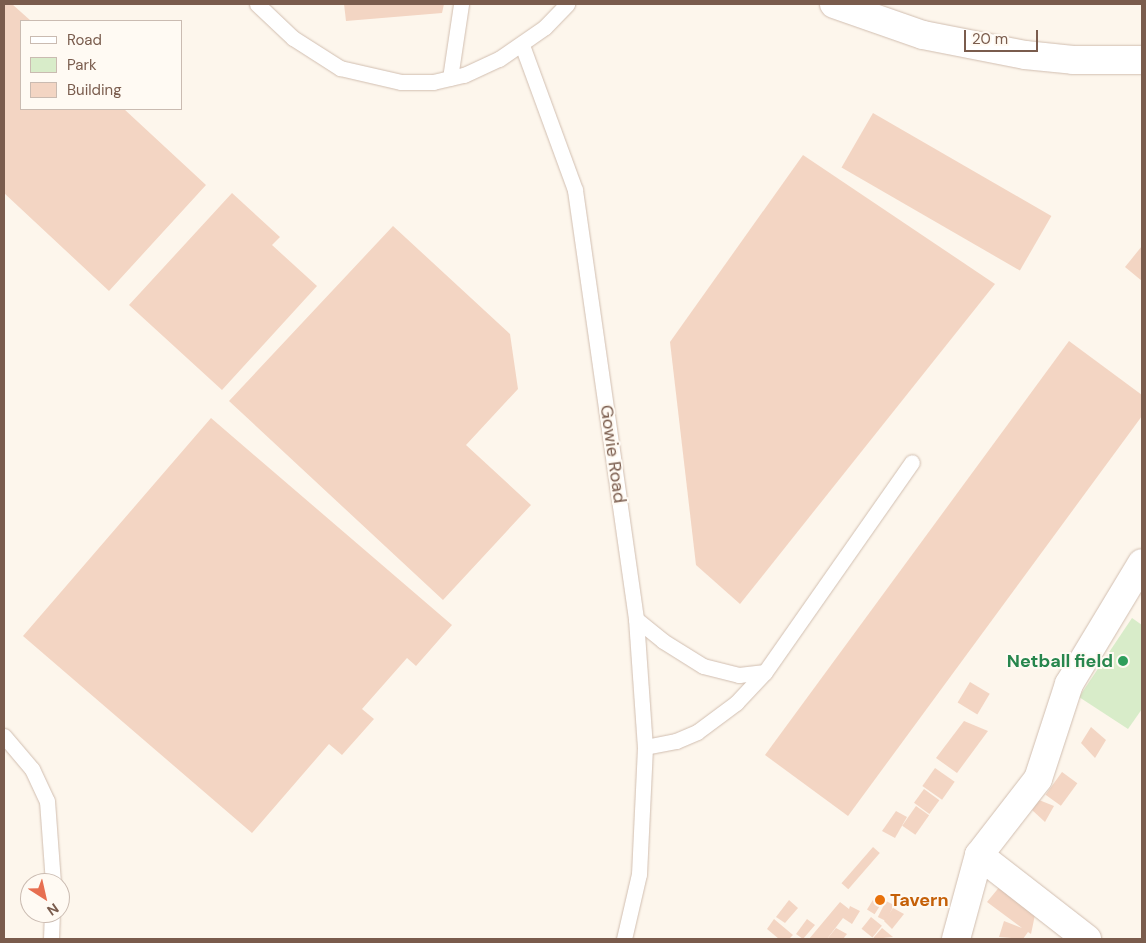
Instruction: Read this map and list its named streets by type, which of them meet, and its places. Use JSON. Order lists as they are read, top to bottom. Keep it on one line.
{"streets":{"lane":["Gowie Road"]},"places":["Netball field","Tavern"],"legend":["Road","Park","Building"],"scale_bar":"20 m","north":"bottom right"}
